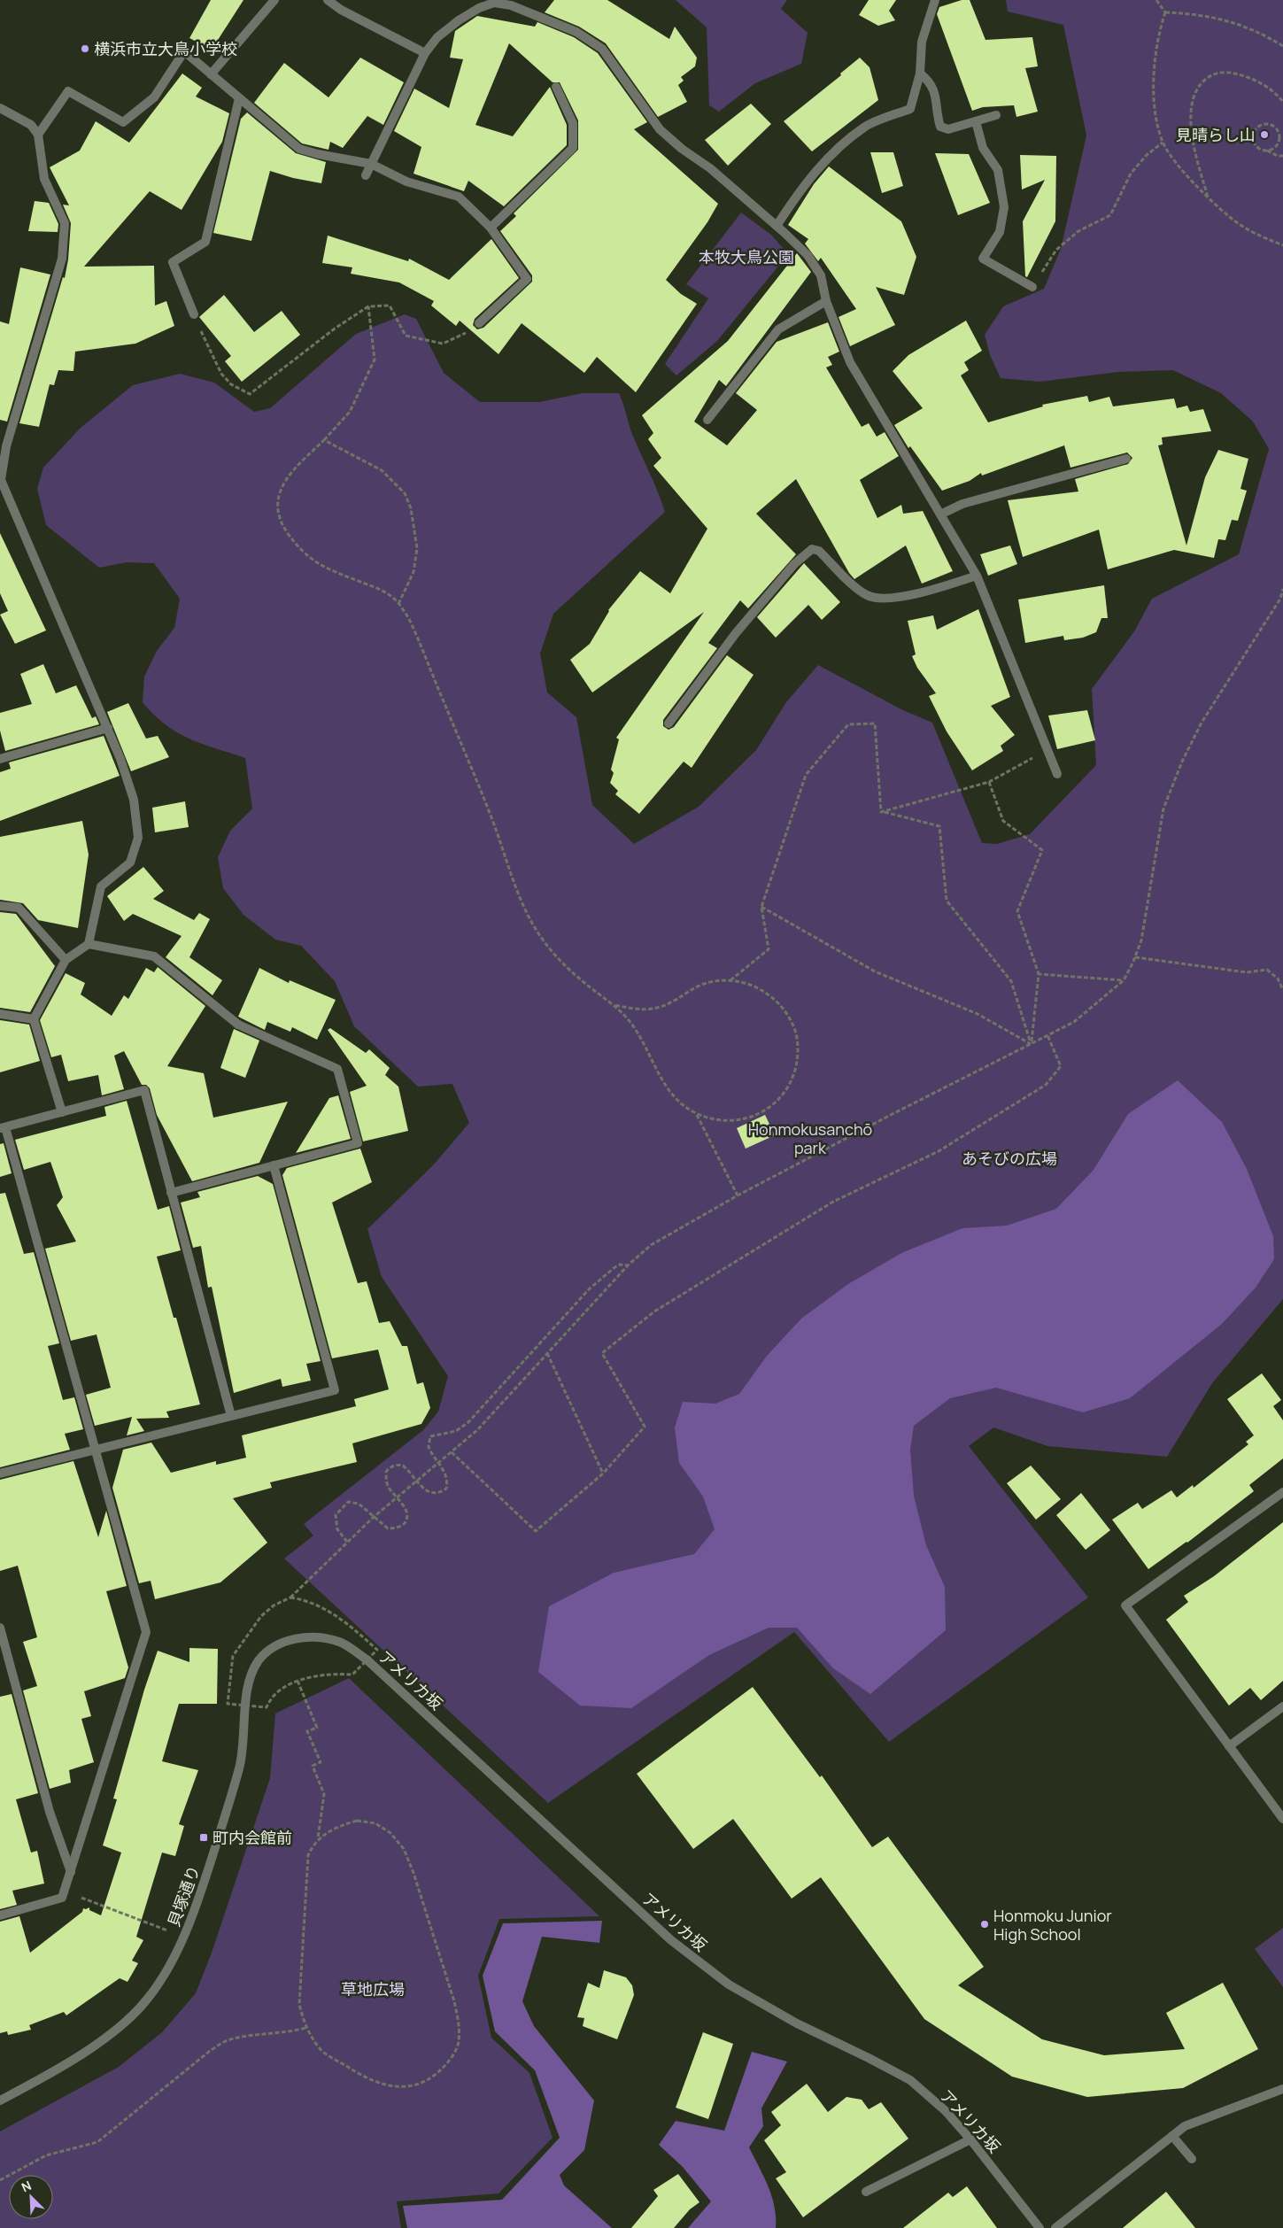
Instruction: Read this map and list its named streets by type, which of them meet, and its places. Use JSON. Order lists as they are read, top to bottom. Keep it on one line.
{"streets":{"street":["アメリカ坂","貝塚通り"]},"crossings":[["アメリカ坂","貝塚通り"]],"parks":["本牧大鳥公園","Honmokusanchō park","あそびの広場","草地広場"],"places":{"other":["横浜市立大鳥小学校","見晴らし山","Honmoku Junior High School"],"transit":["町内会館前"]},"north":"top left"}
